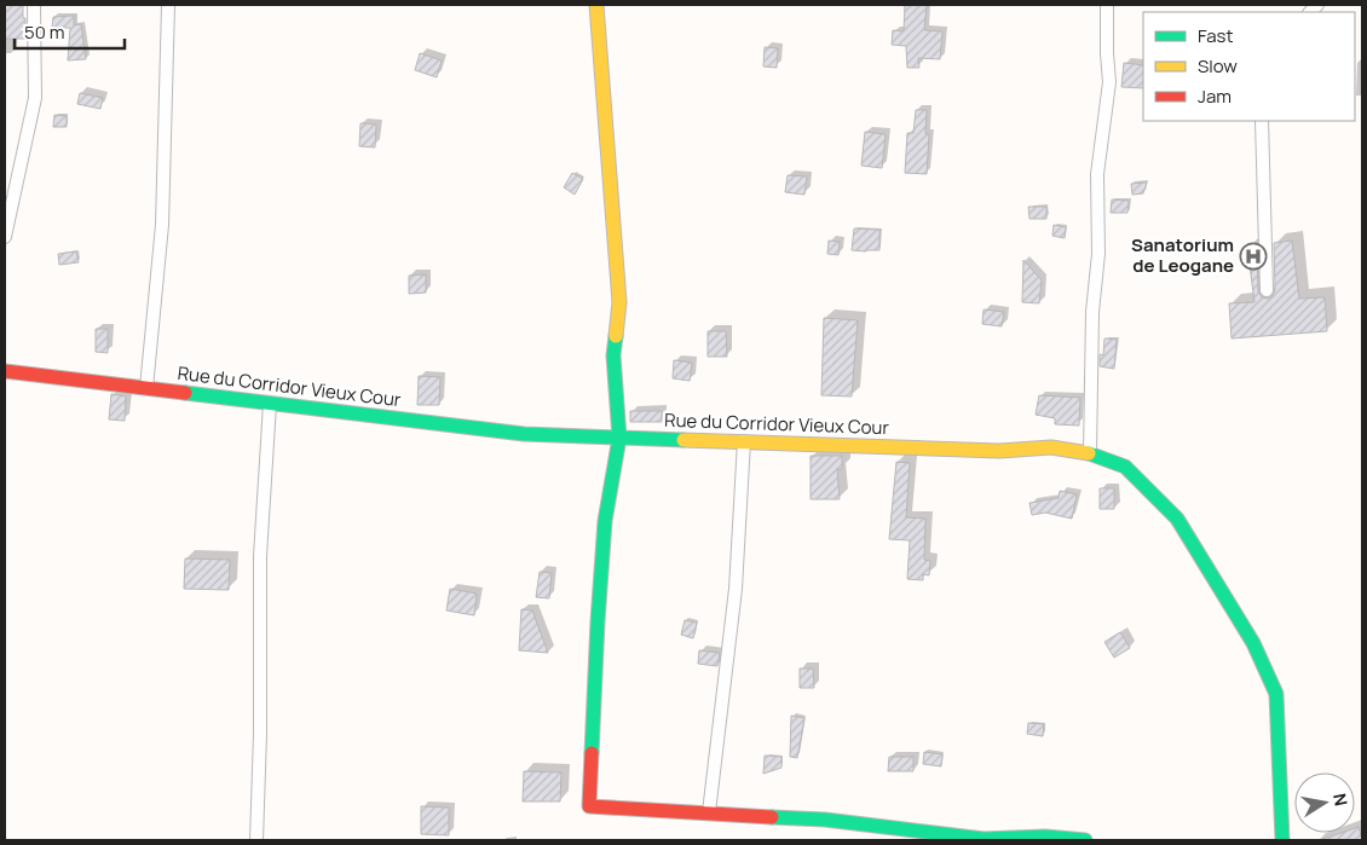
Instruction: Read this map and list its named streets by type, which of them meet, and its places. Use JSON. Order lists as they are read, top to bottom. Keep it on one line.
{"streets":{"street":["Rue du Corridor Vieux Cour"]},"places":{"hospital":["Sanatorium de Leogane"]},"legend":["Fast","Slow","Jam"],"scale_bar":"50 m","north":"right"}
